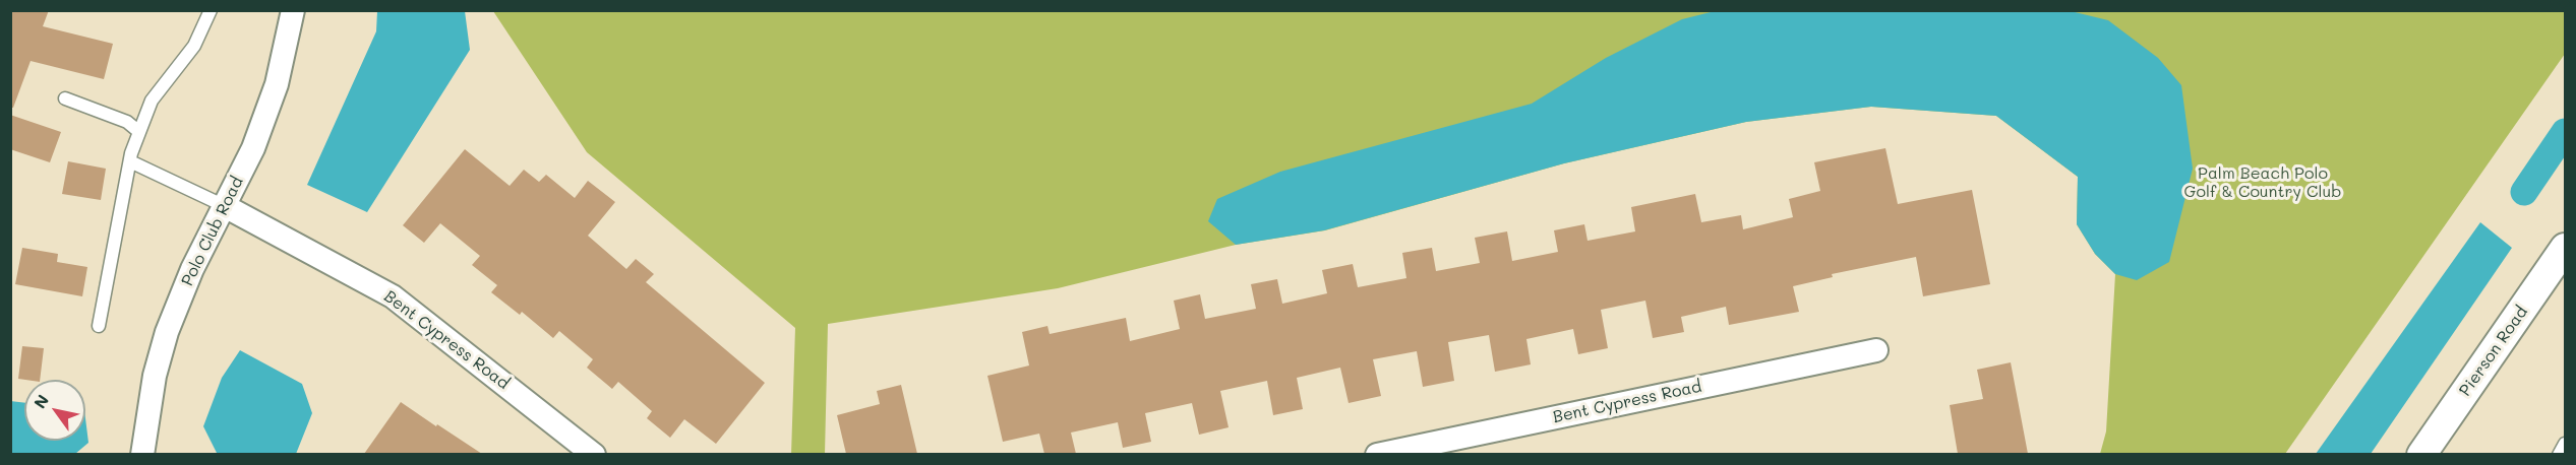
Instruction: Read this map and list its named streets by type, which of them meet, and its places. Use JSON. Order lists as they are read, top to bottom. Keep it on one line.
{"streets":{"street":["Polo Club Road","Bent Cypress Road","Pierson Road"]},"crossings":[["Polo Club Road","Bent Cypress Road"]],"parks":["Palm Beach Polo Golf & Country Club"],"north":"top left"}
